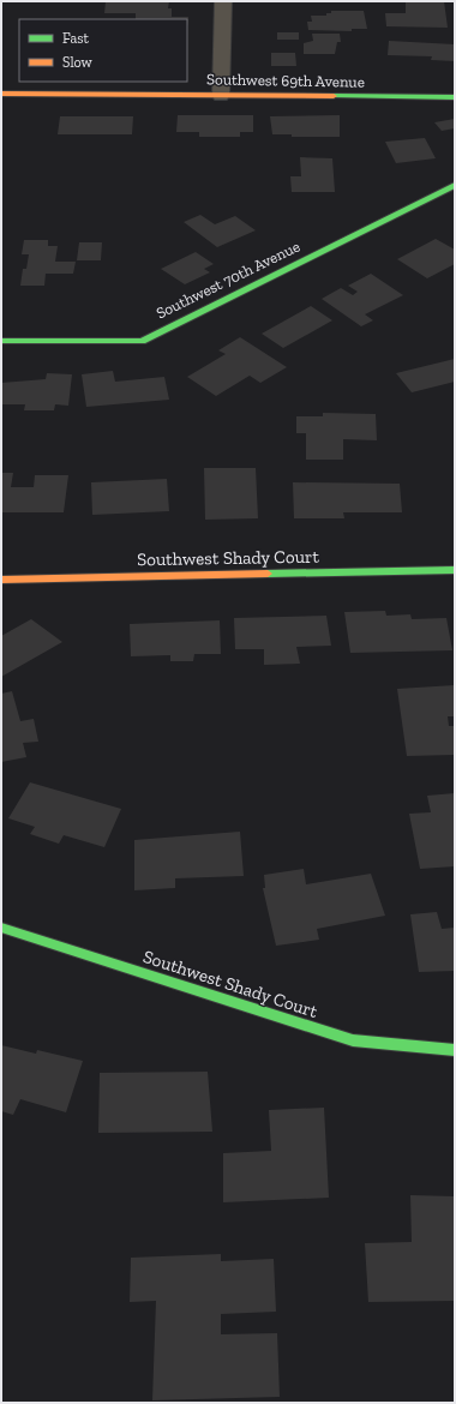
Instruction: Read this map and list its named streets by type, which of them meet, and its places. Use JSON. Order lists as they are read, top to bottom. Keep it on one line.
{"streets":{"street":["Southwest 69th Avenue","Southwest 70th Avenue","Southwest Shady Court"]},"legend":["Fast","Slow"]}
